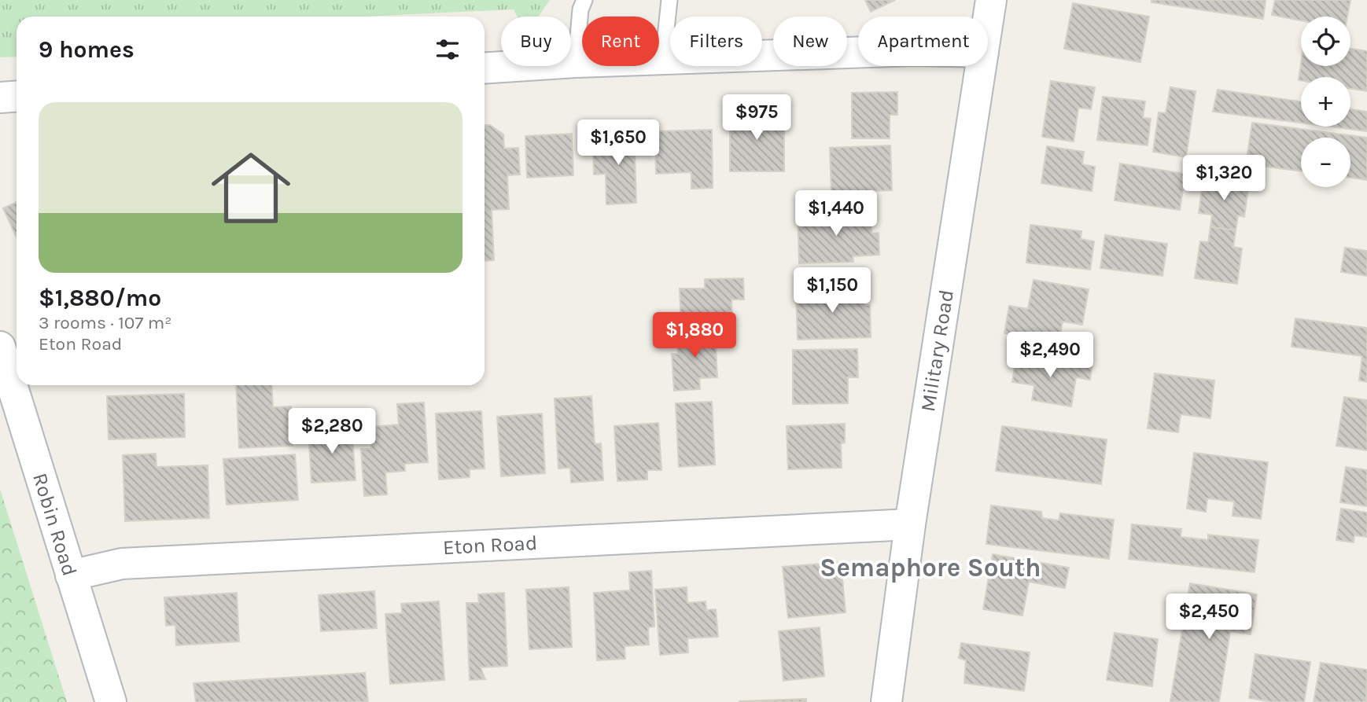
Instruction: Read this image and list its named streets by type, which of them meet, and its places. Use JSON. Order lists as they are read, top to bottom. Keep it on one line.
{"streets":{"street":["Military Road","Robin Road","Eton Road"]},"crossings":[["Military Road","Eton Road"],["Robin Road","Eton Road"]],"districts":["Semaphore South"],"page":{"map_buttons":["+","−"],"chip":["Buy","Rent","Filters","New","Apartment"],"heading":"9 homes","list":[{"name":"$1,880/mo","note":"3 rooms · 107 m² · Eton Road"}],"price":["$975","$1,650","$1,320","$1,440","$1,150","$1,880","$2,490","$2,280","$2,450"]}}
